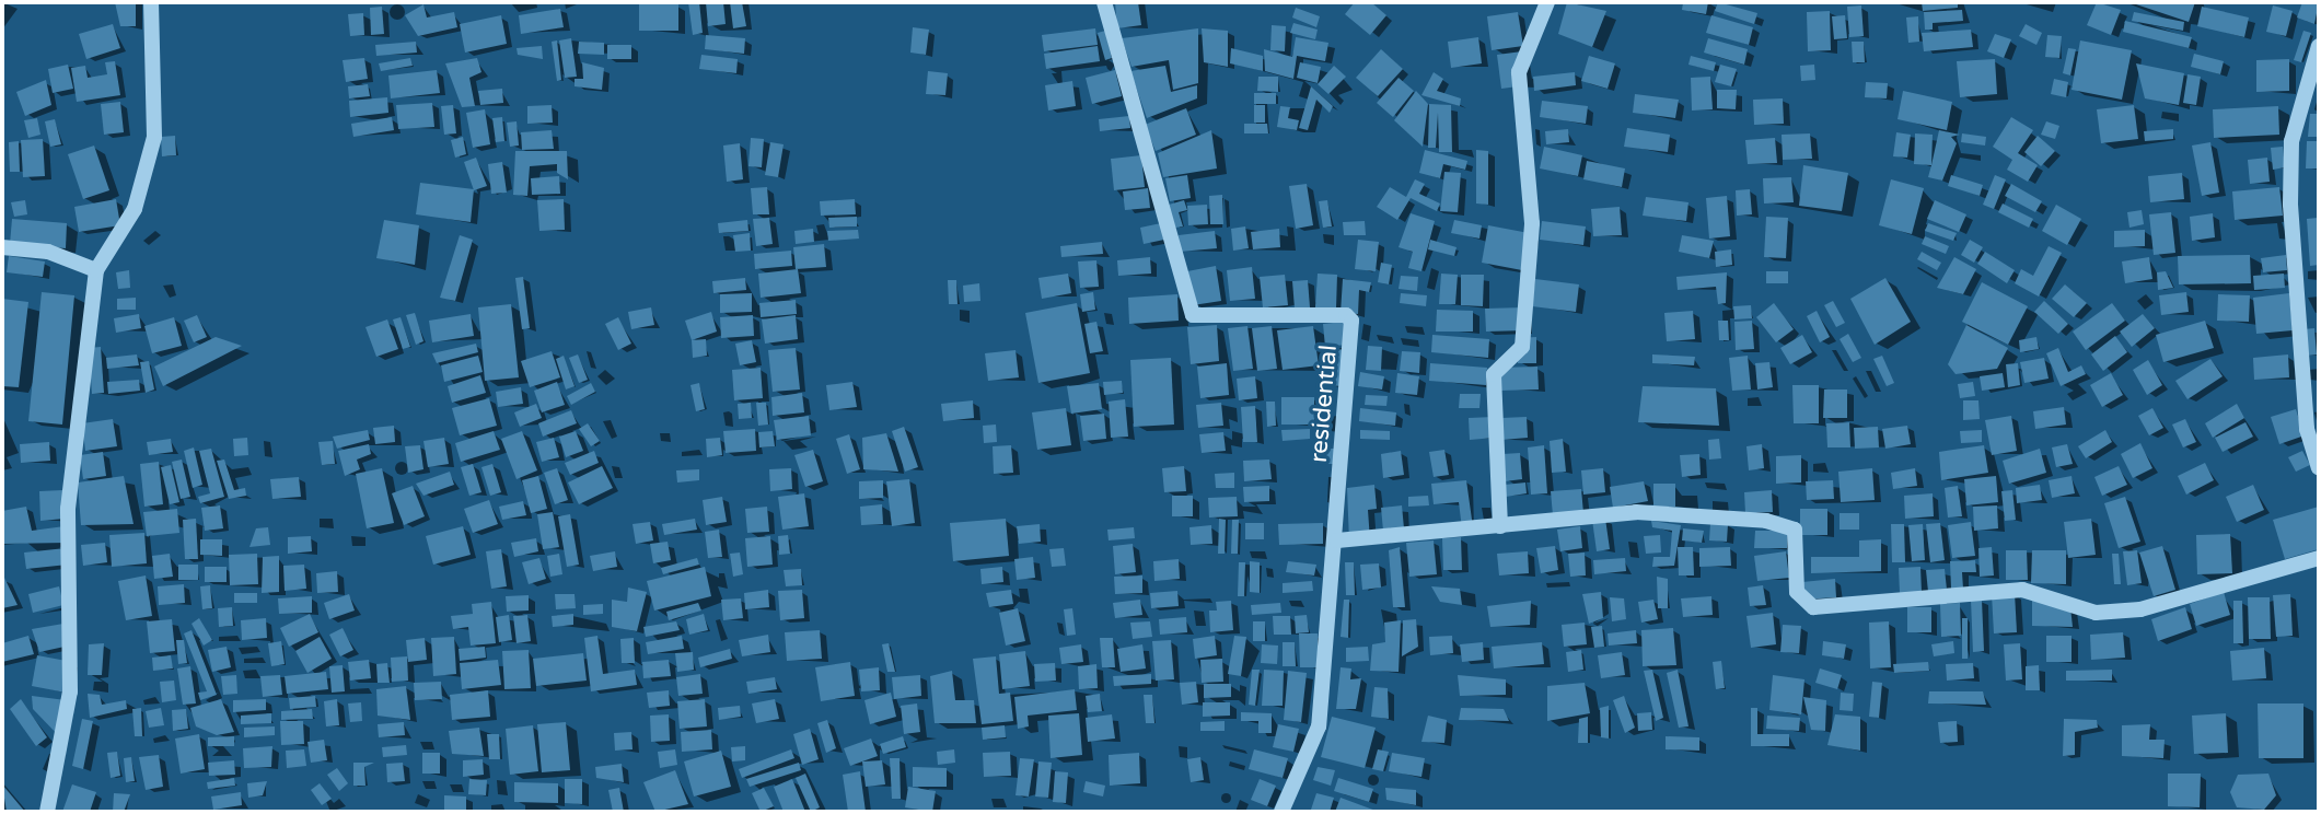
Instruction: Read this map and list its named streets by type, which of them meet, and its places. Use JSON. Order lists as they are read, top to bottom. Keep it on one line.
{"streets":{"street":["residential"]}}
